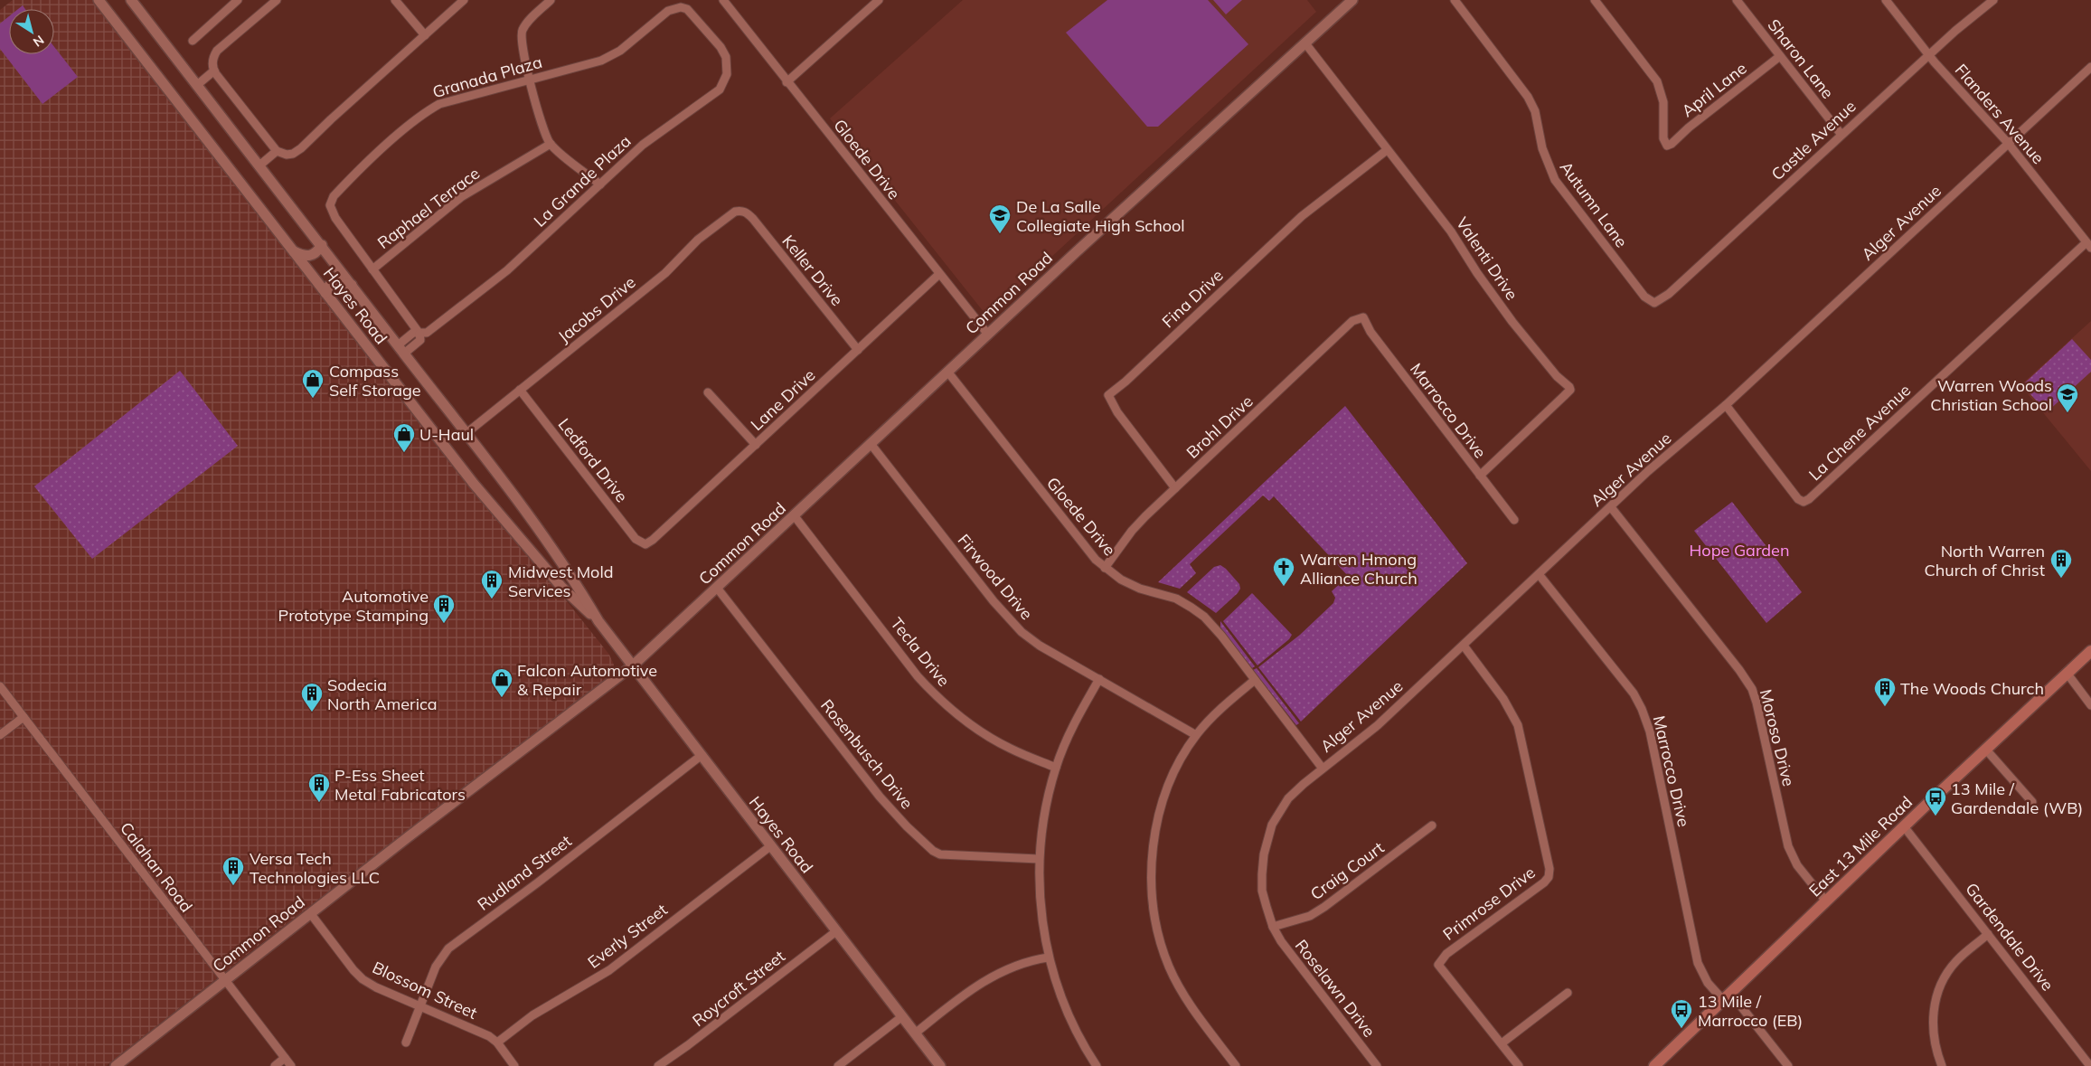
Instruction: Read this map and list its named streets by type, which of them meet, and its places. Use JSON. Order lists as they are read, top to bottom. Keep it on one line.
{"streets":{"main road":["East 13 Mile Road"],"street":["Sharon Lane","Granada Plaza","April Lane","Flanders Avenue","Castle Avenue","Gloede Drive","La Grande Plaza","Autumn Lane","Raphael Terrace","Alger Avenue","Valenti Drive","Keller Drive","Common Road","Fina Drive","Hayes Road","Jacobs Drive","Lane Drive","Marrocco Drive","Brohl Drive","La Chene Avenue","Ledford Drive","Firwood Drive","Tecla Drive","Moroso Drive","Rosenbusch Drive","Calahan Road","Craig Court","Rudland Street","Primrose Drive","Everly Street","Gardendale Drive","Roycroft Street","Roselawn Drive","Blossom Street"]},"crossings":[["Sharon Lane","April Lane"],["Sharon Lane","Castle Avenue"],["Granada Plaza","La Grande Plaza"],["Granada Plaza","Raphael Terrace"],["Flanders Avenue","Castle Avenue"],["Flanders Avenue","Alger Avenue"],["Flanders Avenue","La Chene Avenue"],["Castle Avenue","Autumn Lane"],["Gloede Drive","Alger Avenue"],["Gloede Drive","Common Road"],["Gloede Drive","Lane Drive"],["Gloede Drive","Brohl Drive"],["La Grande Plaza","Hayes Road"],["Alger Avenue","Marrocco Drive"],["Alger Avenue","La Chene Avenue"],["Alger Avenue","Moroso Drive"],["Alger Avenue","Craig Court"],["Alger Avenue","Primrose Drive"],["Alger Avenue","Roselawn Drive"],["Valenti Drive","Common Road"],["Valenti Drive","Fina Drive"],["Valenti Drive","Marrocco Drive"],["Keller Drive","Jacobs Drive"],["Keller Drive","Lane Drive"],["Common Road","Hayes Road"],["Common Road","Firwood Drive"],["Common Road","Tecla Drive"],["Common Road","Rosenbusch Drive"],["Common Road","Calahan Road"],["Common Road","Blossom Street"],["Fina Drive","Brohl Drive"],["Hayes Road","Jacobs Drive"],["Hayes Road","Rudland Street"],["Hayes Road","Everly Street"],["Hayes Road","Roycroft Street"],["Jacobs Drive","Ledford Drive"],["Lane Drive","Ledford Drive"],["Marrocco Drive","Brohl Drive"],["Marrocco Drive","East 13 Mile Road"],["Moroso Drive","East 13 Mile Road"],["East 13 Mile Road","Gardendale Drive"],["Craig Court","Roselawn Drive"],["Rudland Street","Blossom Street"],["Everly Street","Blossom Street"]],"parks":["Hope Garden"],"places":{"school or university":["De La Salle Collegiate High School","Warren Woods Christian School"],"shop":["Compass Self Storage","U-Haul","Falcon Automotive & Repair"],"building":["North Warren Church of Christ","Midwest Mold Services","Automotive Prototype Stamping","The Woods Church","Sodecia North America","P-Ess Sheet Metal Fabricators","Versa Tech Technologies LLC"],"church":["Warren Hmong Alliance Church"],"bus stop":["13 Mile / Gardendale (WB)","13 Mile / Marrocco (EB)"]},"north":"bottom right"}
